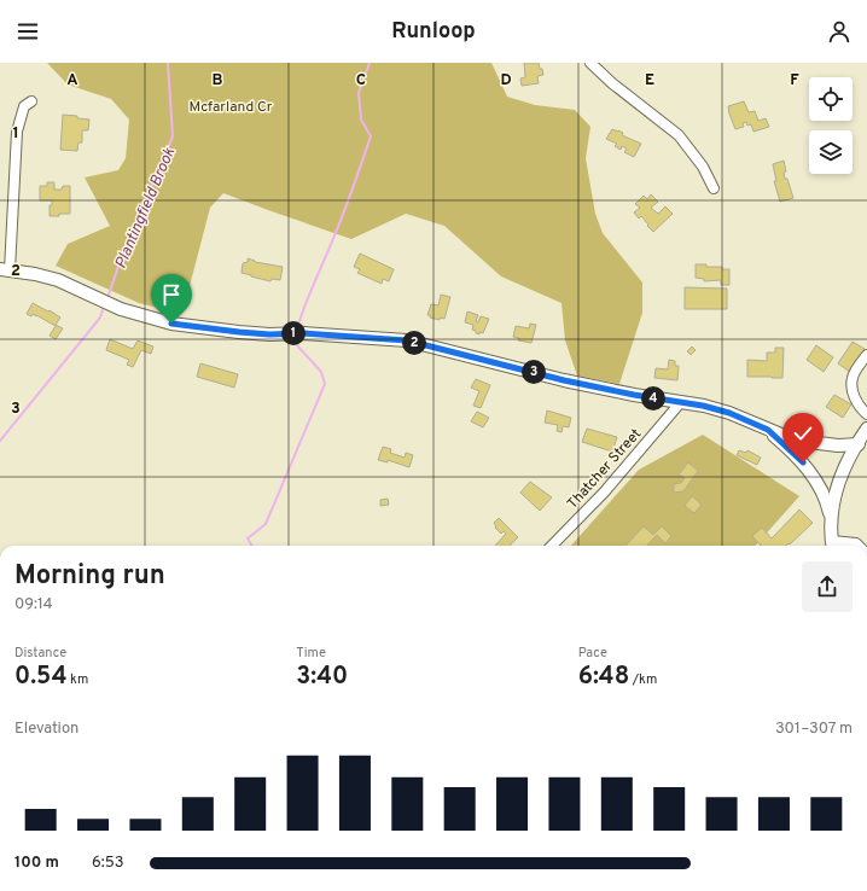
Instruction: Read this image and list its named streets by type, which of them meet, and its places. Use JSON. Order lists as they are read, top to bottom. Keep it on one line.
{"streets":{"street":["Thatcher Street"]},"water":["Plantingfield Brook"],"parks":["Mcfarland Cr"],"page":{"header":"Runloop","pins":["1","2","3","4"],"heading":["Morning run","09:14"],"stats":[["Distance","0.54 km"],["Time","3:40"],["Pace","6:48 /km"]],"chart":["Elevation","301–307 m"],"list":[{"name":"100 m","note":"6:53"}]},"grid":{"columns":["A","B","C","D","E","F"],"rows":["1","2","3"]}}
